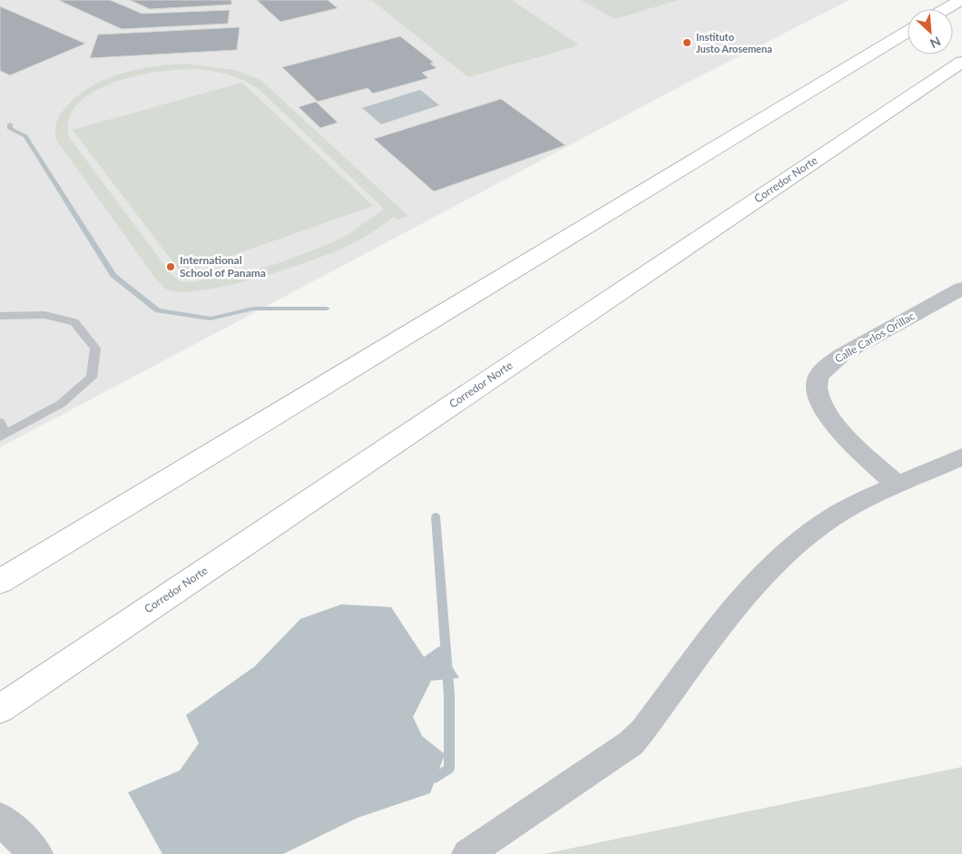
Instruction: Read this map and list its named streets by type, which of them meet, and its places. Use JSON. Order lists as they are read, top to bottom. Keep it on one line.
{"streets":{"highway":["Corredor Norte"],"street":["Calle Carlos Orillac"]},"places":["Instituto Justo Arosemena","International School of Panama"],"north":"bottom right"}
